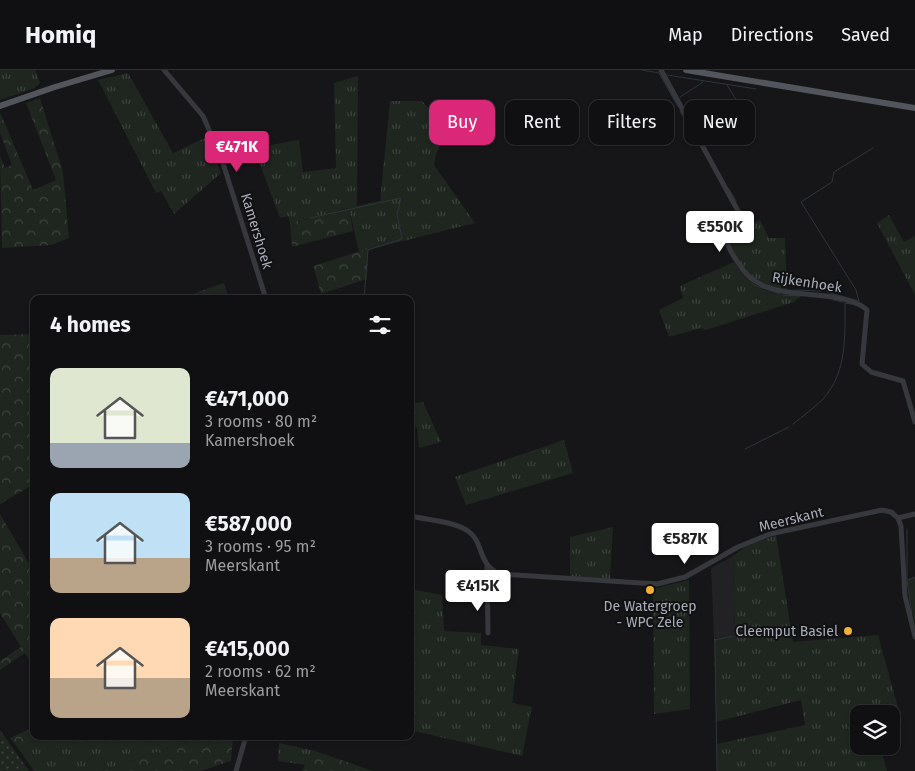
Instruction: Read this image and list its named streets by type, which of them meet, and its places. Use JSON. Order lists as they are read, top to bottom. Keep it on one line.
{"streets":{"street":["Kamershoek","Rijkenhoek","Meerskant"]},"places":["De Watergroep - WPC Zele","Cleemput Basiel"],"page":{"header":"Homiq","nav":["Map","Directions","Saved"],"chip":["Buy","Rent","Filters","New"],"price":["€471K","€550K","€587K","€415K"],"heading":"4 homes","list":[{"name":"€471,000","note":"3 rooms · 80 m² · Kamershoek"},{"name":"€587,000","note":"3 rooms · 95 m² · Meerskant"},{"name":"€415,000","note":"2 rooms · 62 m² · Meerskant"}]}}
